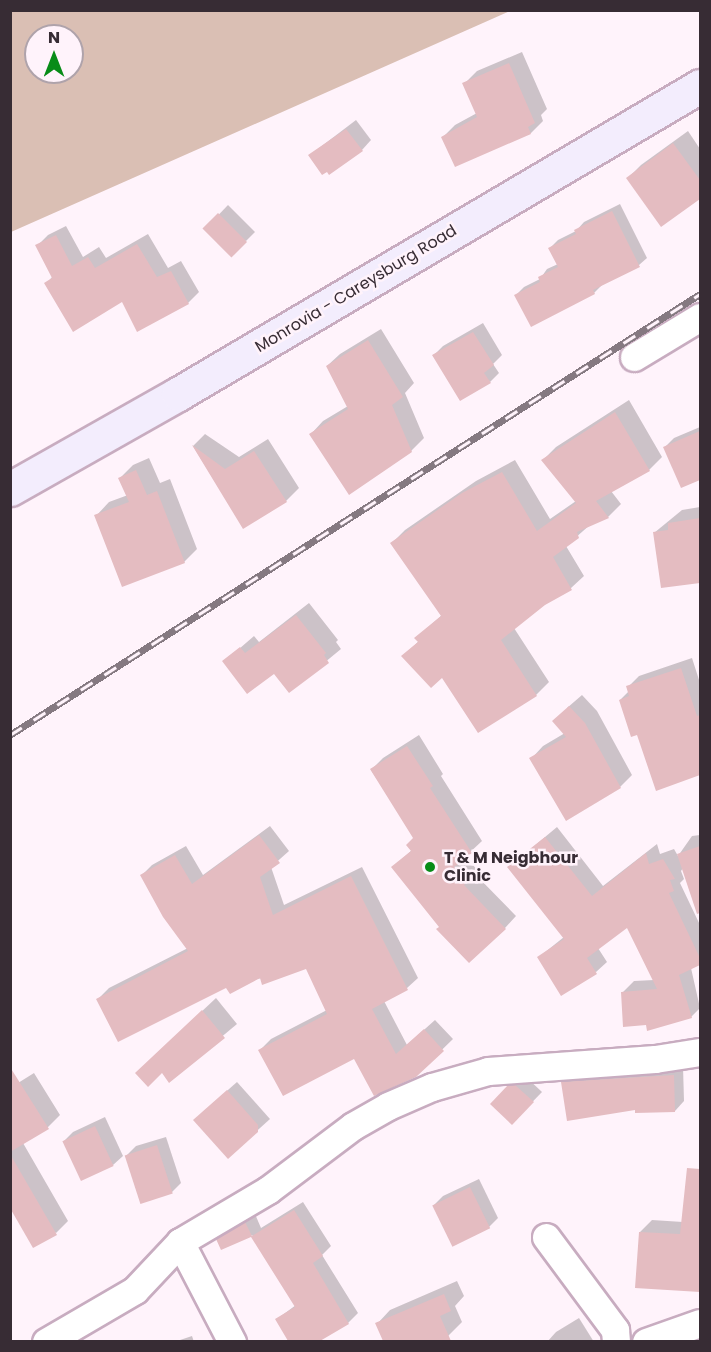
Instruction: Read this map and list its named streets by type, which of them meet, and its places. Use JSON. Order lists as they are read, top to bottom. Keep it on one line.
{"streets":{"main road":["Monrovia - Careysburg Road"]},"places":["T & M Neigbhour Clinic"],"north":"top"}
